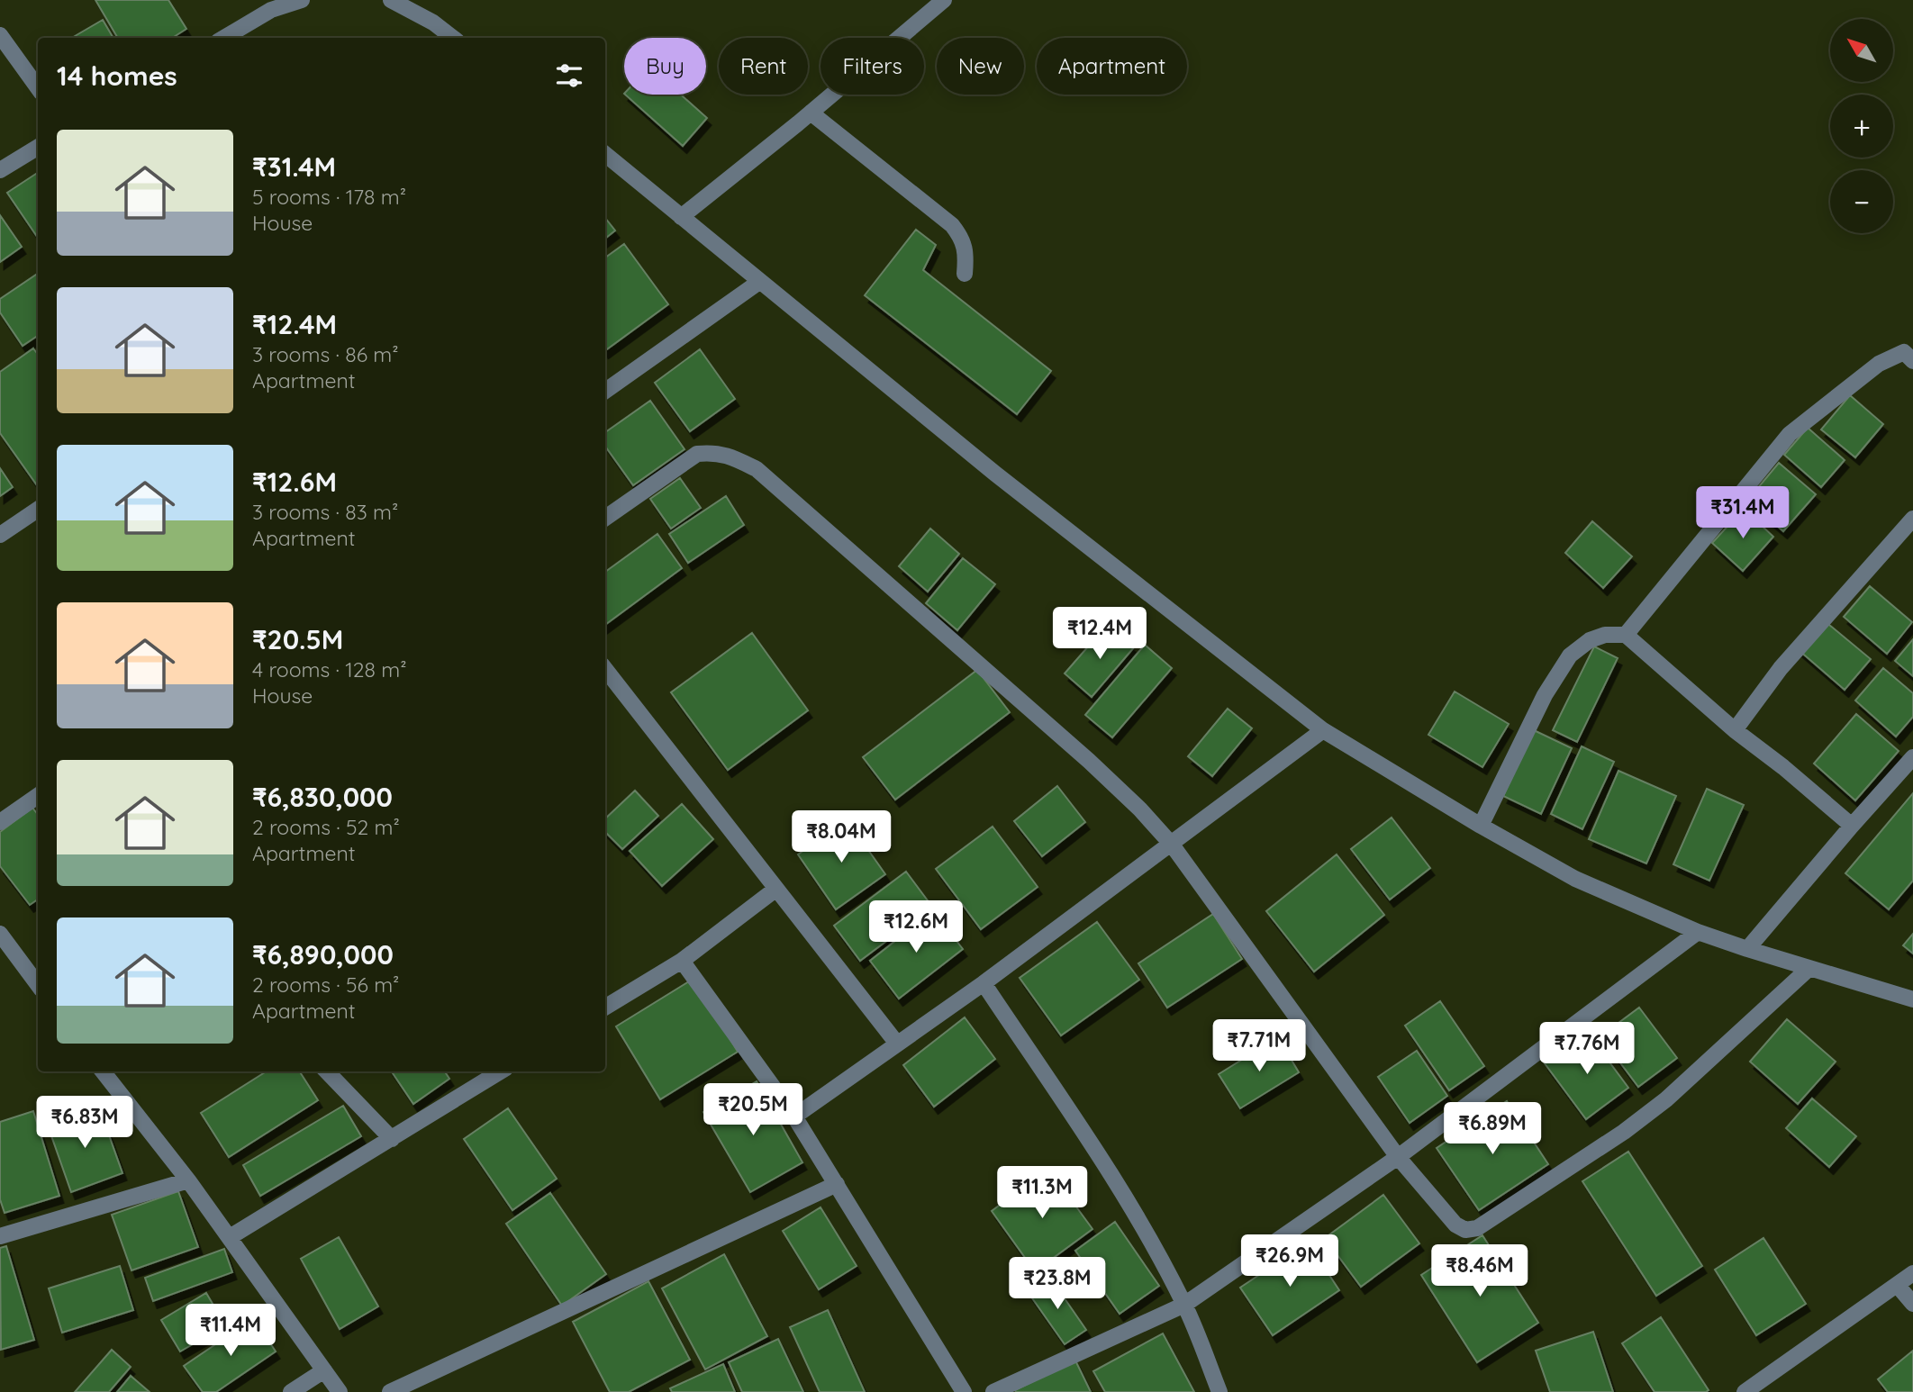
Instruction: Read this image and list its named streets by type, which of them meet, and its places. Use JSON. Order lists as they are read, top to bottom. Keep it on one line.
{"north":"top left","page":{"map_buttons":["+","−"],"chip":["Buy","Rent","Filters","New","Apartment"],"heading":"14 homes","list":[{"name":"₹31.4M","note":"5 rooms · 178 m² · House"},{"name":"₹12.4M","note":"3 rooms · 86 m² · Apartment"},{"name":"₹12.6M","note":"3 rooms · 83 m² · Apartment"},{"name":"₹20.5M","note":"4 rooms · 128 m² · House"},{"name":"₹6,830,000","note":"2 rooms · 52 m² · Apartment"},{"name":"₹6,890,000","note":"2 rooms · 56 m² · Apartment"}],"price":["₹31.4M","₹12.4M","₹8.04M","₹12.6M","₹7.71M","₹7.76M","₹20.5M","₹6.83M","₹6.89M","₹11.3M","₹26.9M","₹8.46M","₹23.8M","₹11.4M"]}}
